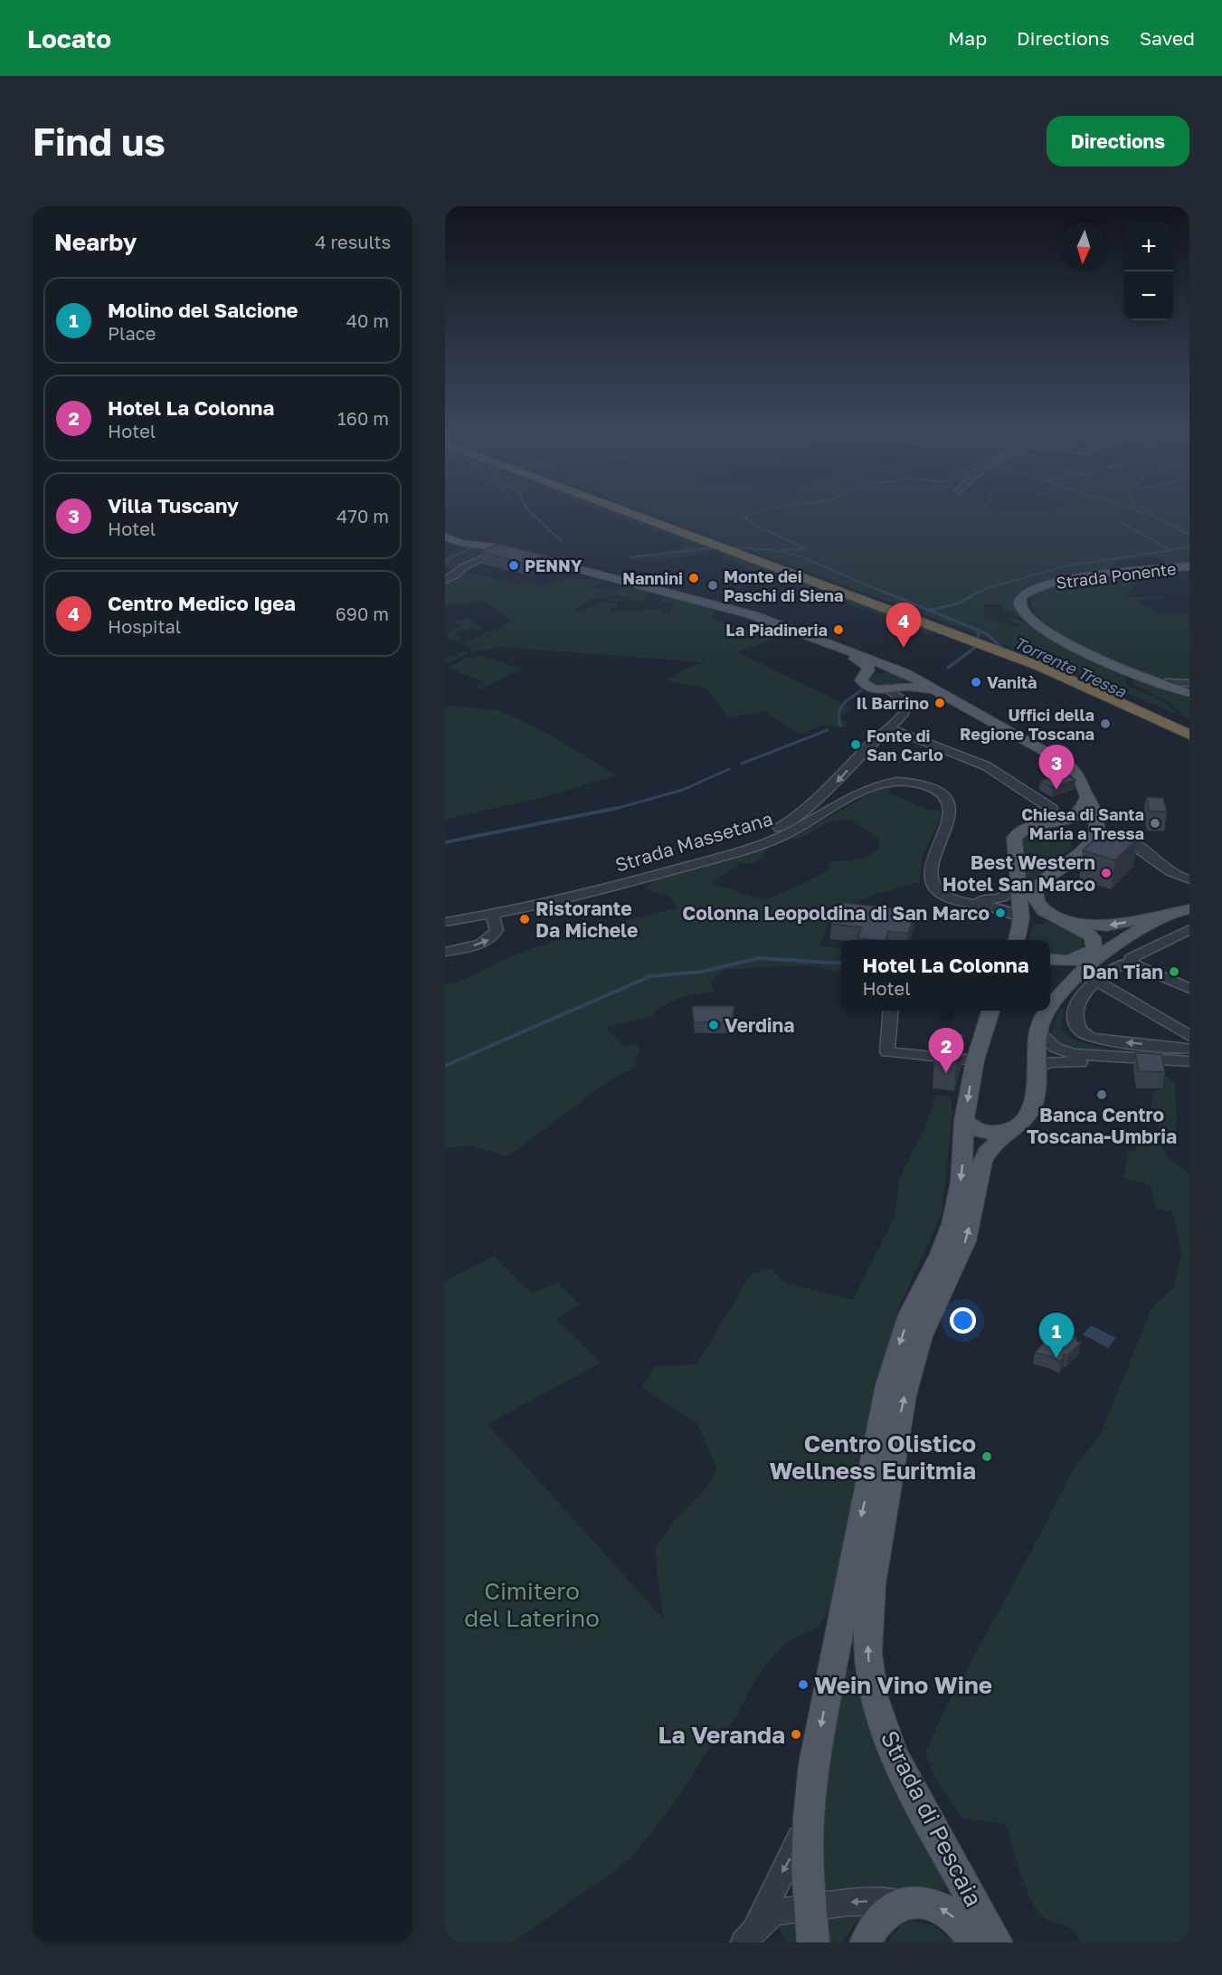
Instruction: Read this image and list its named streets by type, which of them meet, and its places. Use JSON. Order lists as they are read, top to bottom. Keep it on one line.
{"streets":{"main road":["Strada Ponente","Strada di Pescaia"],"street":["Strada Massetana"]},"water":["Torrente Tressa"],"parks":["Cimitero del Laterino"],"places":["PENNY","Nannini","Monte dei Paschi di Siena","La Piadineria","Vanità","Il Barrino","Uffici della Regione Toscana","Fonte di San Carlo","Chiesa di Santa Maria a Tressa","Best Western Hotel San Marco","Colonna Leopoldina di San Marco","Ristorante Da Michele","Dan Tian","Verdina","Banca Centro Toscana-Umbria","Centro Olistico Wellness Euritmia","Wein Vino Wine","La Veranda"],"north":"bottom","page":{"header":"Locato","nav":["Map","Directions","Saved"],"buttons":"Directions","title":"Find us","heading":["Nearby","4 results"],"map_buttons":["+","−"],"list":[{"mark":"1","name":"Molino del Salcione","note":"Place","value":"40 m"},{"mark":"2","name":"Hotel La Colonna","note":"Hotel","value":"160 m"},{"mark":"3","name":"Villa Tuscany","note":"Hotel","value":"470 m"},{"mark":"4","name":"Centro Medico Igea","note":"Hospital","value":"690 m"}],"pins":["4","3","2","1"],"popup":["Hotel La Colonna","Hotel"]}}
